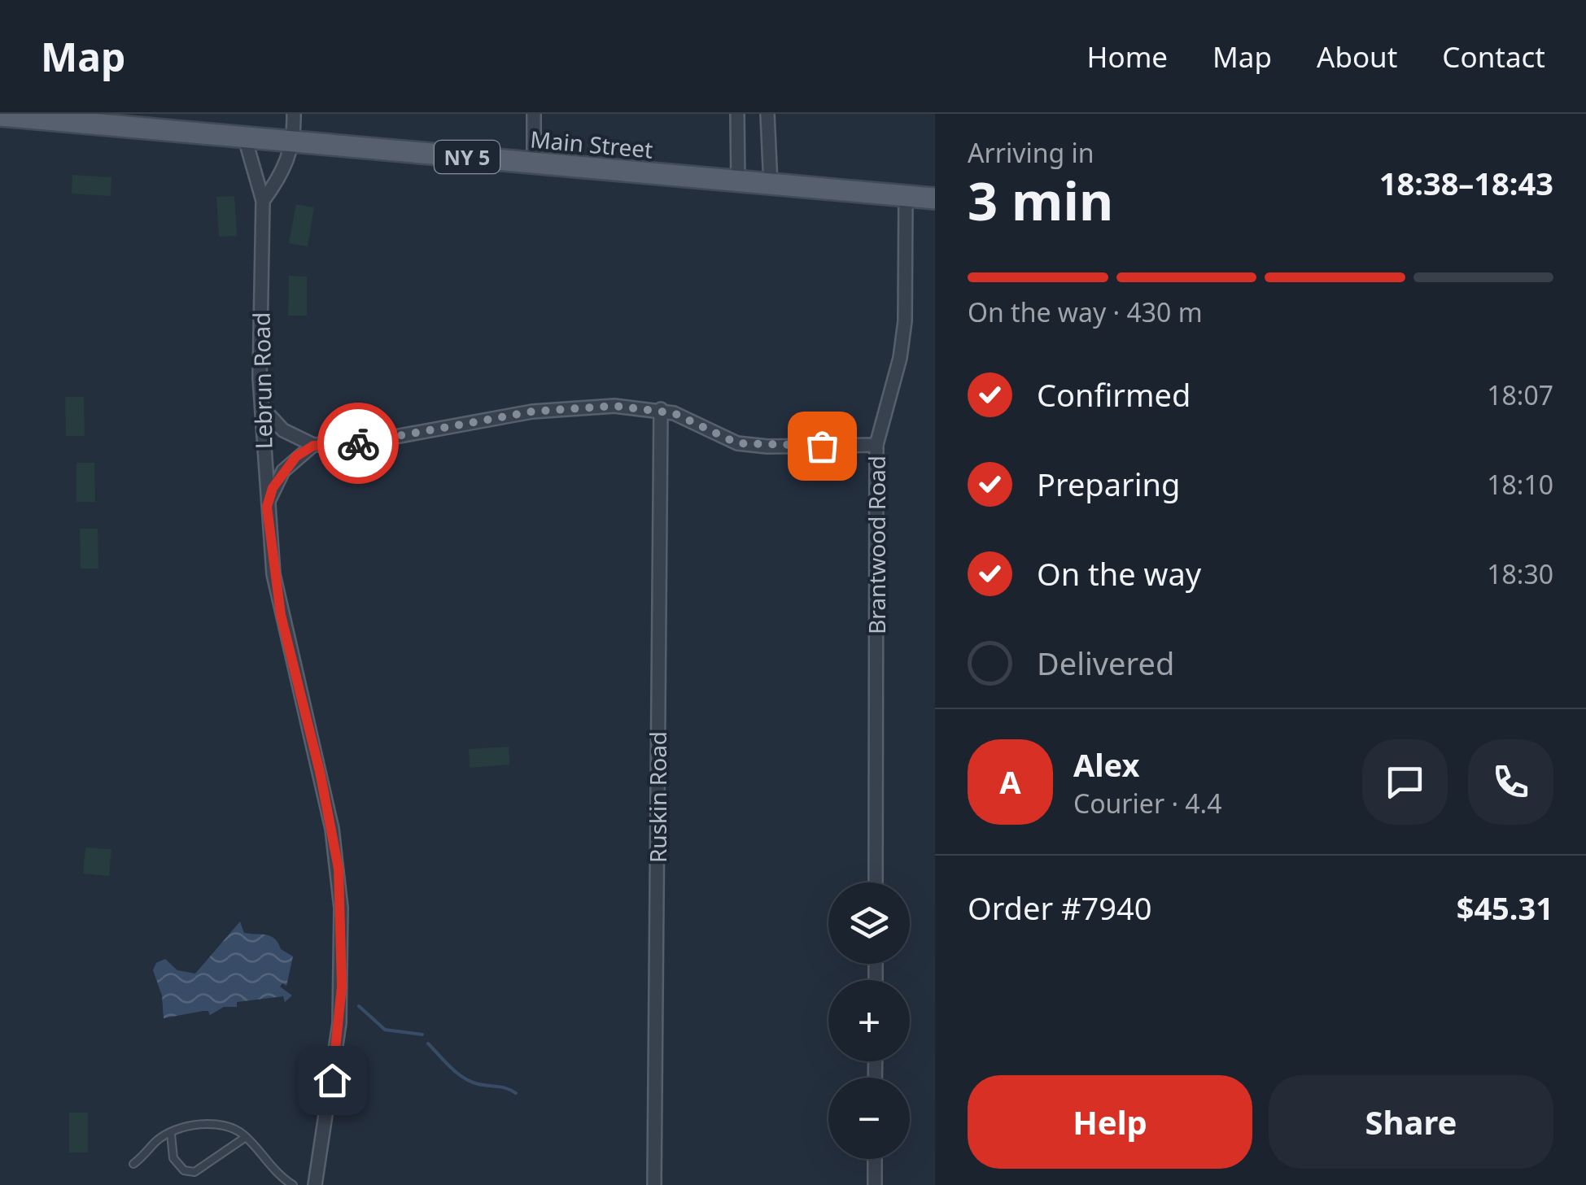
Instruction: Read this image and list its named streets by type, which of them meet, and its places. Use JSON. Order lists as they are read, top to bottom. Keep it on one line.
{"streets":{"main road":["Main Street","NY 5"],"street":["Lebrun Road","Brantwood Road","Ruskin Road"]},"crossings":[["Main Street","Lebrun Road"],["Main Street","Brantwood Road"]],"page":{"header":"Map","nav":["Home","Map","About","Contact"],"heading":["3 min","Arriving in","18:38–18:43"],"panel":["Alex","Courier · 4.4","Order #7940","$45.31"],"bar":"On the way · 430 m","list":[["Confirmed","18:07"],["Preparing","18:10"],["On the way","18:30"],"Delivered"],"round":"A","map_buttons":["+","−"],"buttons":["Help","Share"]}}
